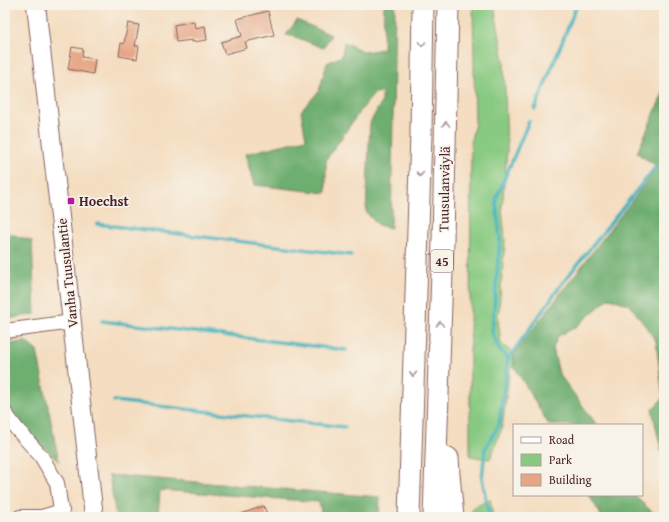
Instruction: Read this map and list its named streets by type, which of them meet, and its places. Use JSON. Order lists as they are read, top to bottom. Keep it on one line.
{"streets":{"highway":["Tuusulanväylä","45"],"main road":["Vanha Tuusulantie"]},"places":{"transit":["Hoechst"]},"legend":["Road","Park","Building"]}
